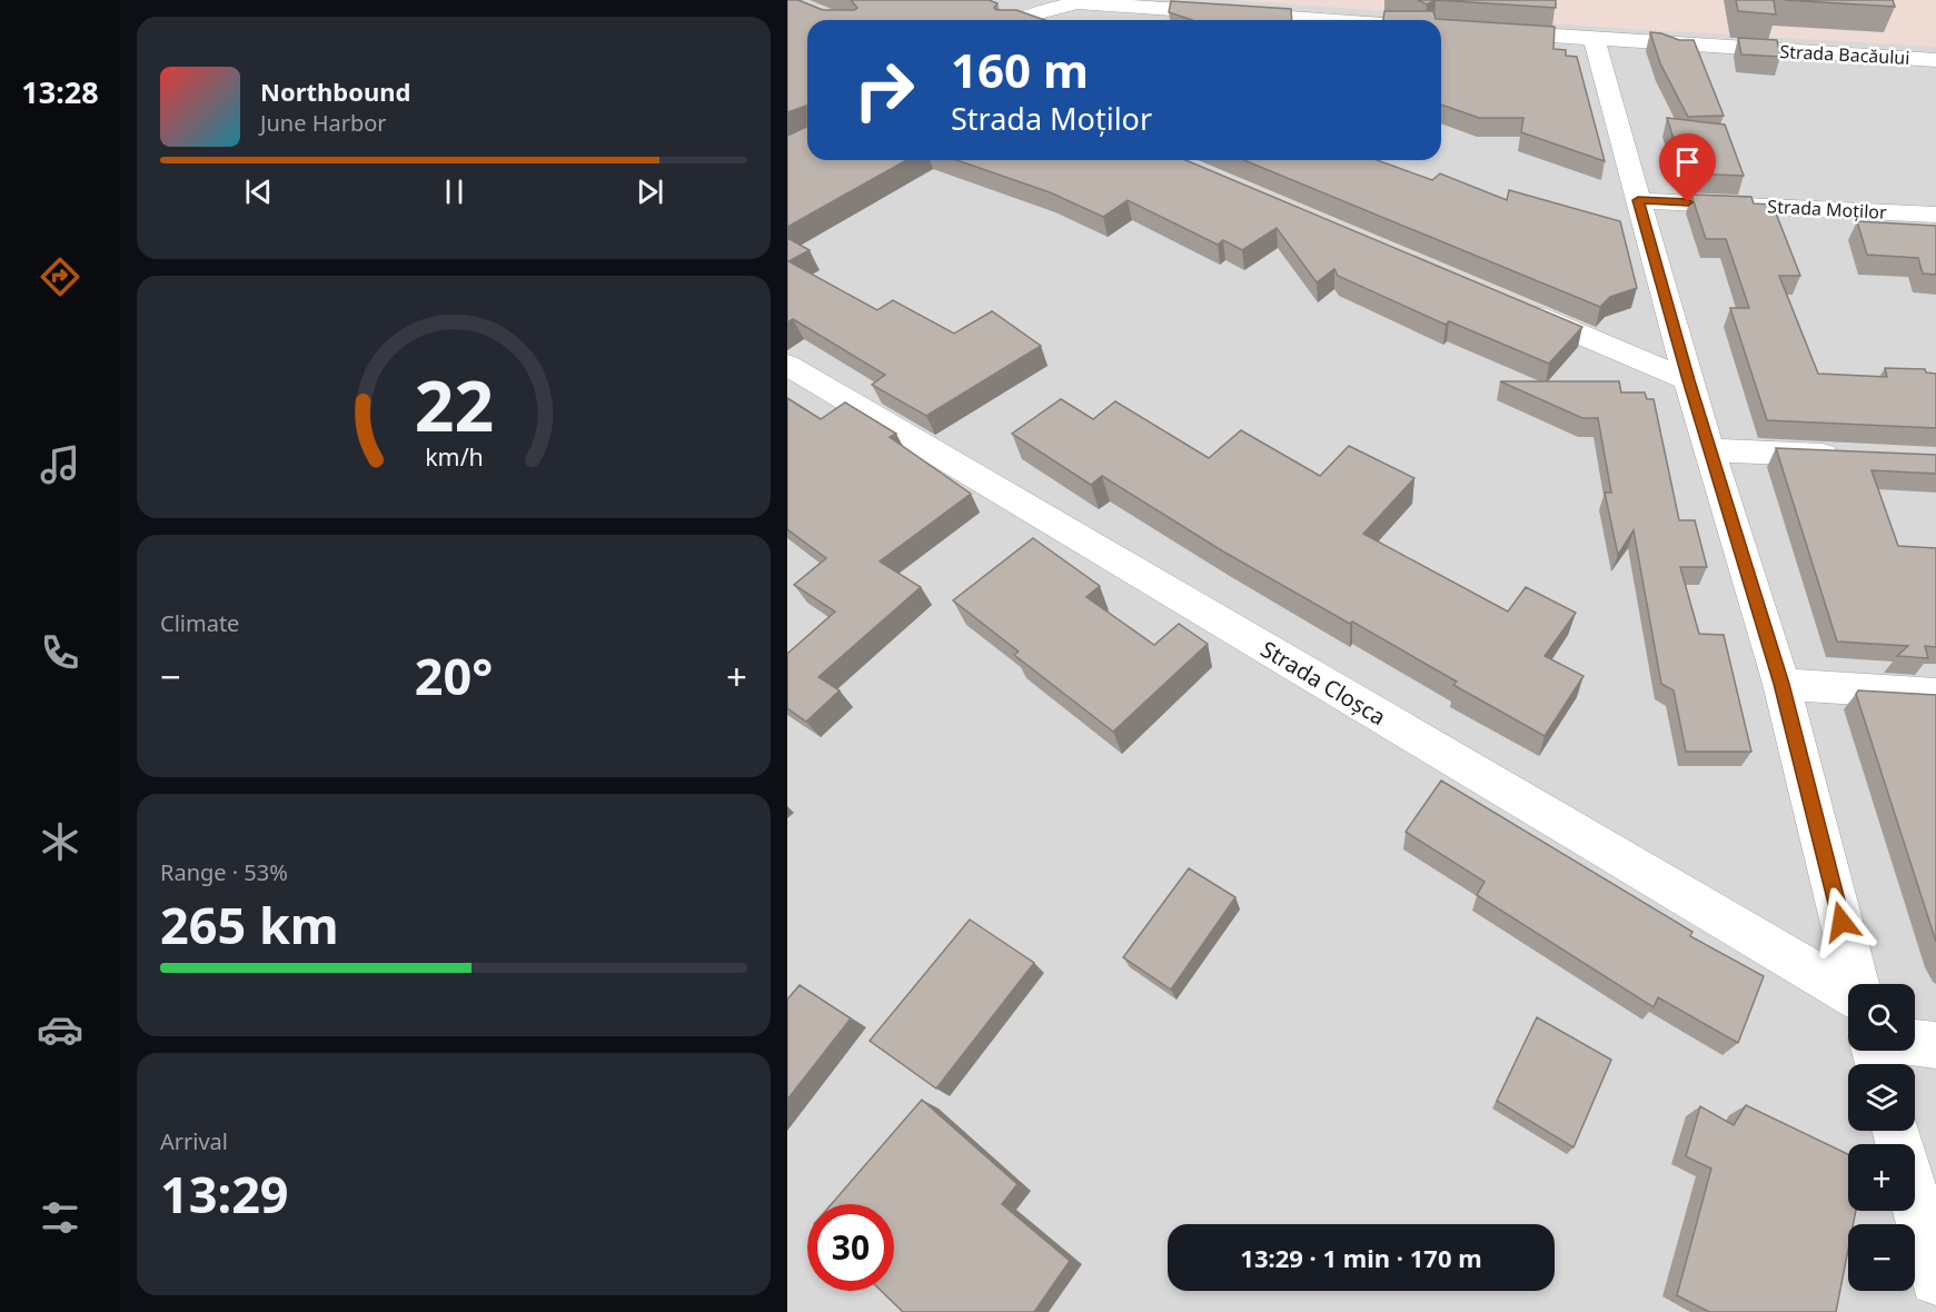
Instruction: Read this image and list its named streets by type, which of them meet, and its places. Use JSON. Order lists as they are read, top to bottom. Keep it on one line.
{"streets":{"street":["Strada Bacăului","Strada Moților","Strada Cloșca"]},"page":{"tabs":"13:28","turn":["160 m","Strada Moților"],"song":["Northbound","June Harbor"],"tile":["Climate",["Range · 53%","265 km"],["Arrival","13:29"]],"heat":["−","20°","+"],"map_buttons":["+","−"],"limit":"30","trip":"13:29 · 1 min · 170 m","gauge":["22","km/h"]}}
